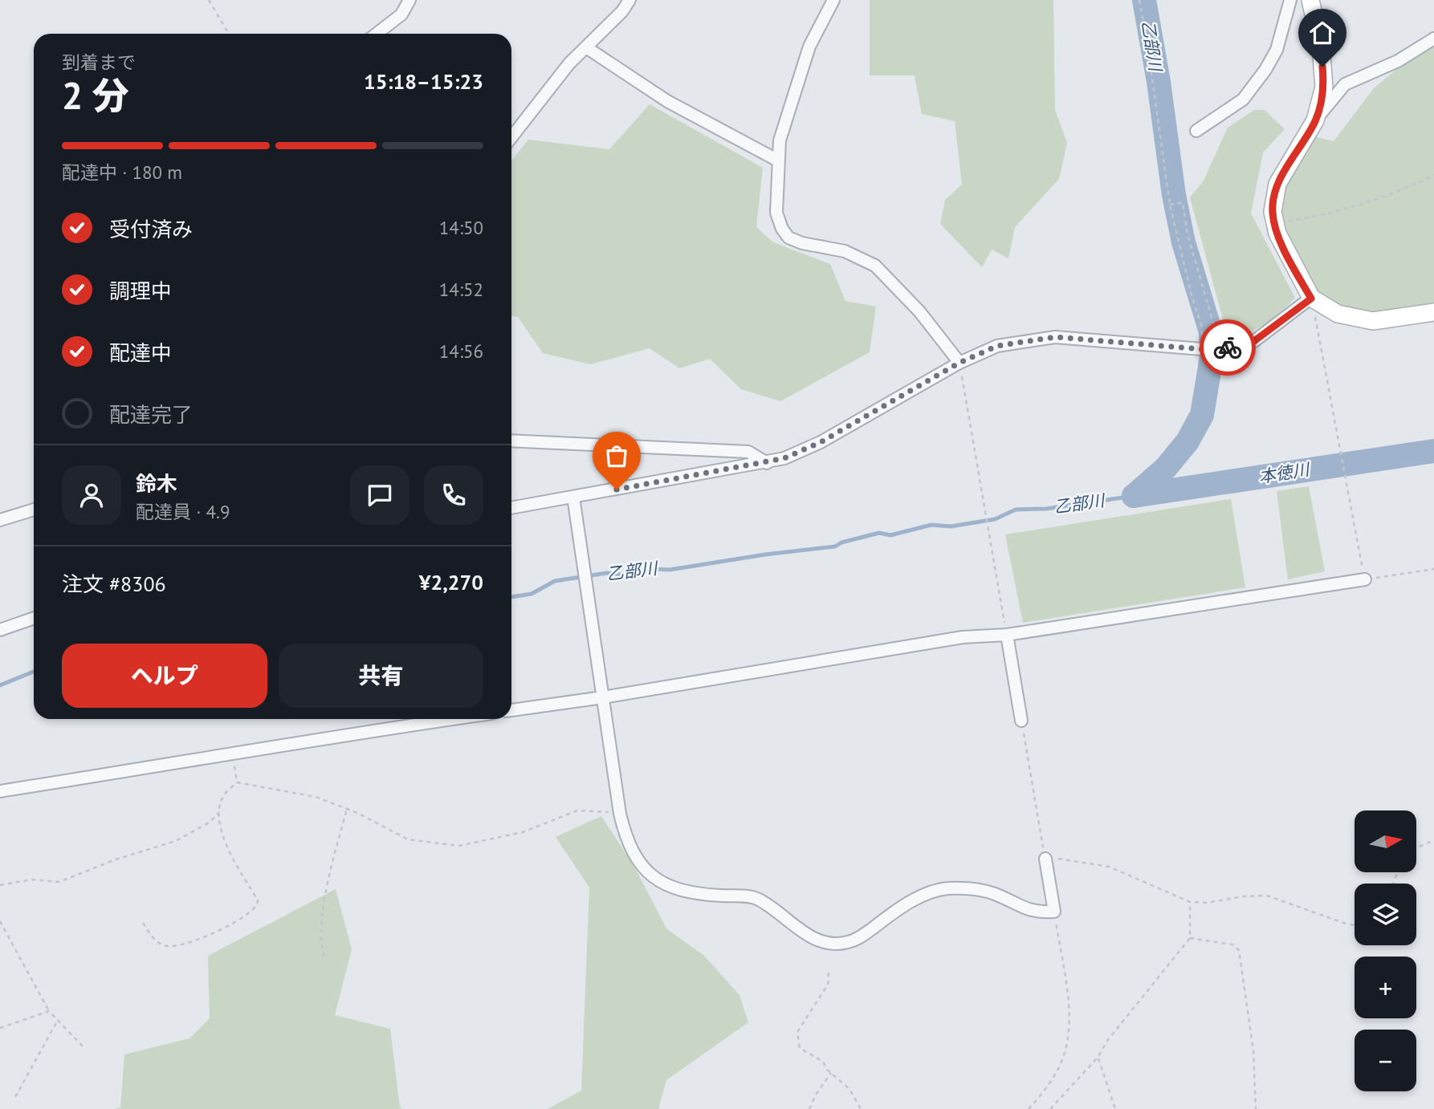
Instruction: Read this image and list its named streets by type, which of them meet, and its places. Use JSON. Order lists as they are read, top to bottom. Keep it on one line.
{"water":["乙部川","本徳川"],"north":"right","page":{"heading":["2 分","到着まで","15:18–15:23"],"panel":["鈴木","配達員 · 4.9","注文 #8306","¥2,270"],"bar":"配達中 · 180 m","list":[["受付済み","14:50"],["調理中","14:52"],["配達中","14:56"],"配達完了"],"buttons":["ヘルプ","共有"],"map_buttons":["+","−"]}}
